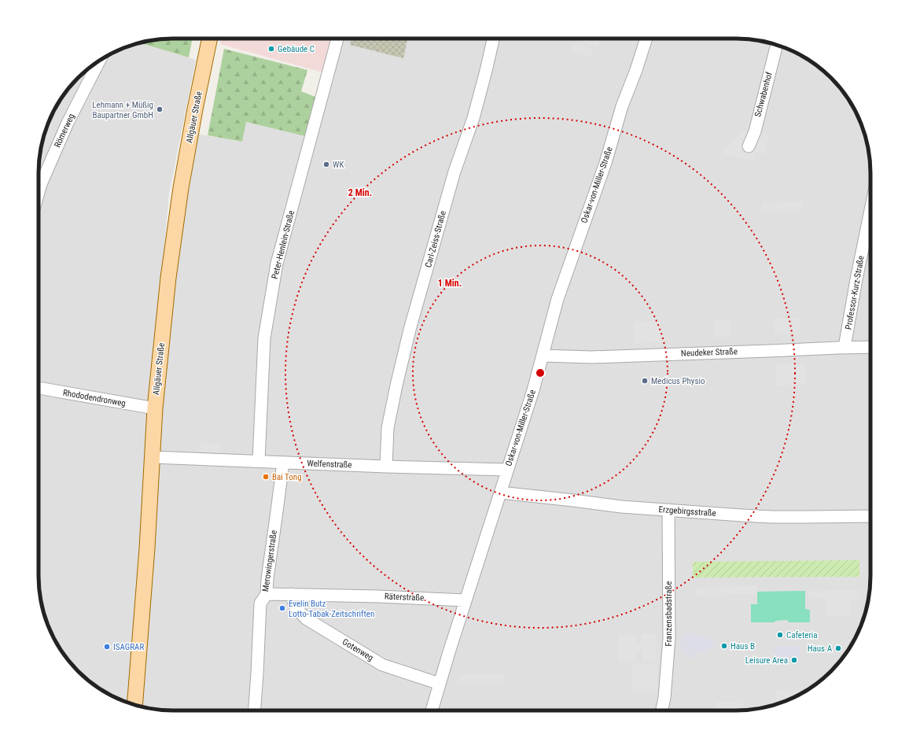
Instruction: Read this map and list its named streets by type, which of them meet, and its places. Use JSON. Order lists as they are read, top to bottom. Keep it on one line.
{"streets":{"main road":["Allgäuer Straße"],"street":["Schwabenhof","Römerweg","Oskar-von-Miller-Straße","Carl-Zeiss-Straße","Peter-Henlein-Straße","Professor-Kurz-Straße","Neudeker Straße","Rhododendronweg","Welfenstraße","Erzgebirgsstraße","Merowingerstraße","Räterstraße","Franzensbadstraße","Gotenweg"]},"crossings":[["Allgäuer Straße","Rhododendronweg"],["Allgäuer Straße","Welfenstraße"],["Oskar-von-Miller-Straße","Neudeker Straße"],["Oskar-von-Miller-Straße","Welfenstraße"],["Oskar-von-Miller-Straße","Erzgebirgsstraße"],["Oskar-von-Miller-Straße","Räterstraße"],["Oskar-von-Miller-Straße","Gotenweg"],["Carl-Zeiss-Straße","Welfenstraße"],["Peter-Henlein-Straße","Welfenstraße"],["Professor-Kurz-Straße","Neudeker Straße"],["Welfenstraße","Merowingerstraße"],["Erzgebirgsstraße","Franzensbadstraße"],["Merowingerstraße","Räterstraße"],["Räterstraße","Gotenweg"]],"places":["Gebäude C","Lehmann + Müßig Baupartner GmbH","WK","Medicus Physio","Bai Tong","Evelin Butz Lotto-Tabak-Zeitschriften","Cafeteria","Haus B","ISAGRAR","Haus A","Leisure Area"],"rings":["2 Min.","1 Min."]}
